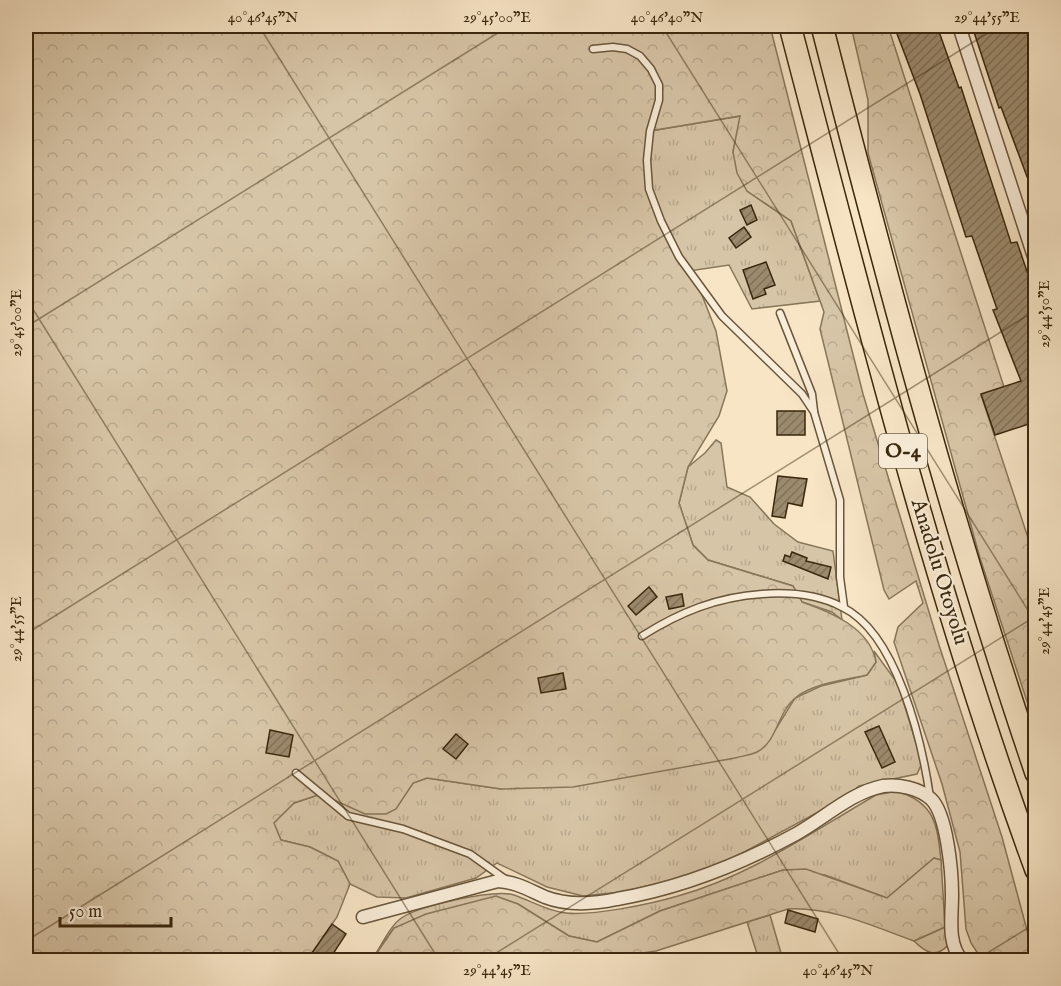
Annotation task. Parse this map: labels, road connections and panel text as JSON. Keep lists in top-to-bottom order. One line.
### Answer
{"streets":{"highway":["O-4","Anadolu Otoyolu"]},"scale_bar":"50 m","coordinates":["40°46'45\"N","29°45'00\"E","40°46'40\"N","29°44'55\"E","29°44'50\"E","29°44'45\"E"]}
